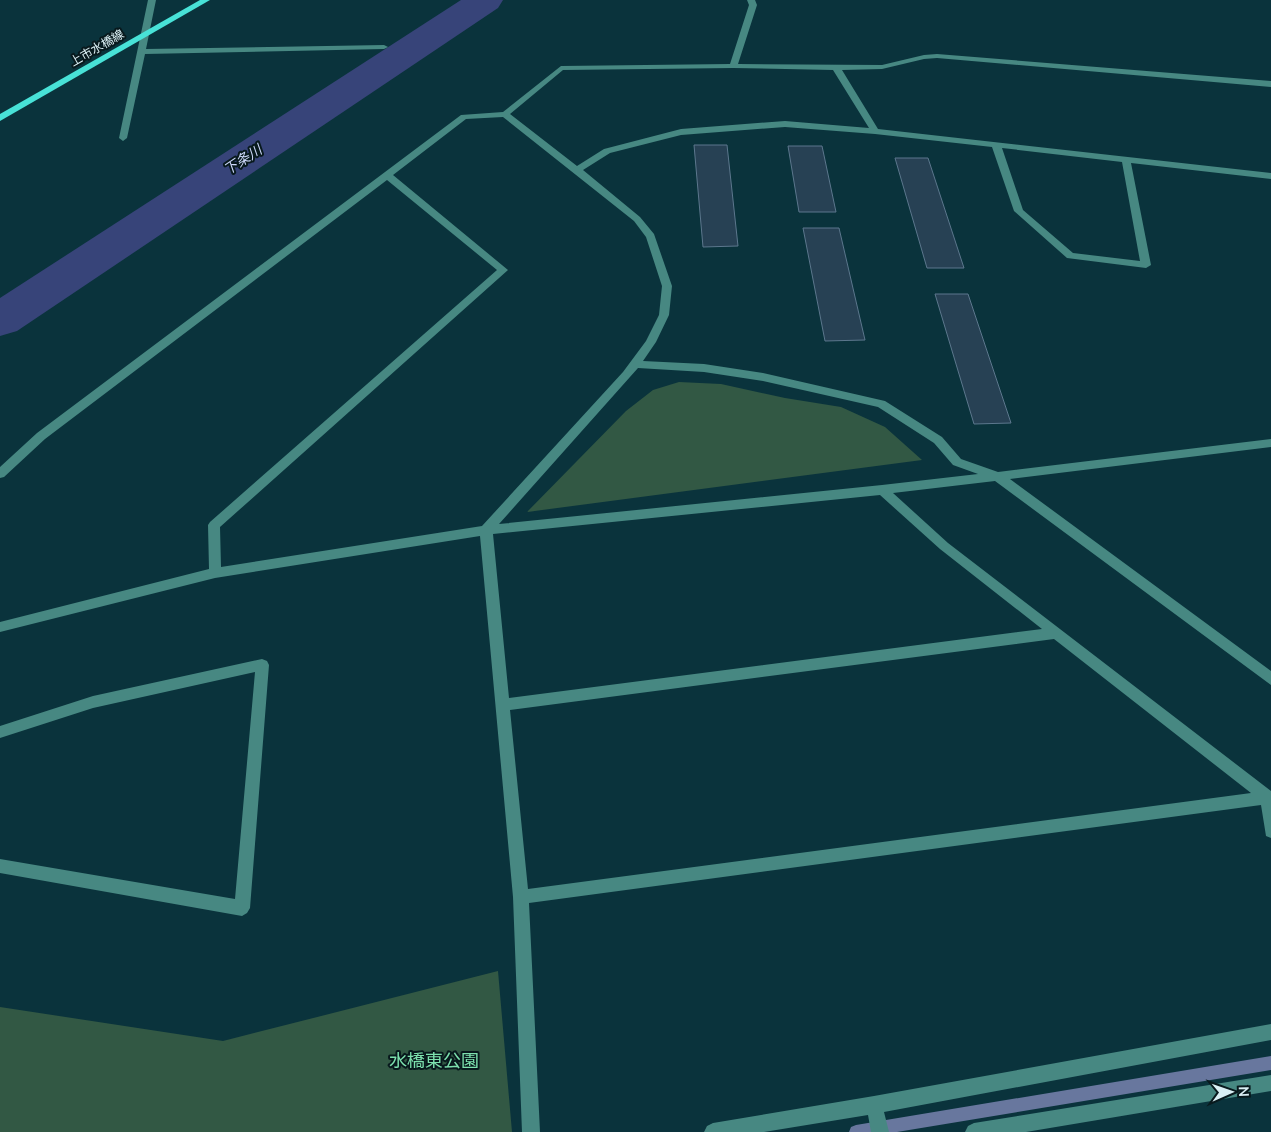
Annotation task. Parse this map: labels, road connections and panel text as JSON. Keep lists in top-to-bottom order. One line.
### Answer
{"streets":{"main road":["上市水橋線"]},"water":["下条川"],"parks":["水橋東公園"],"north":"right"}
